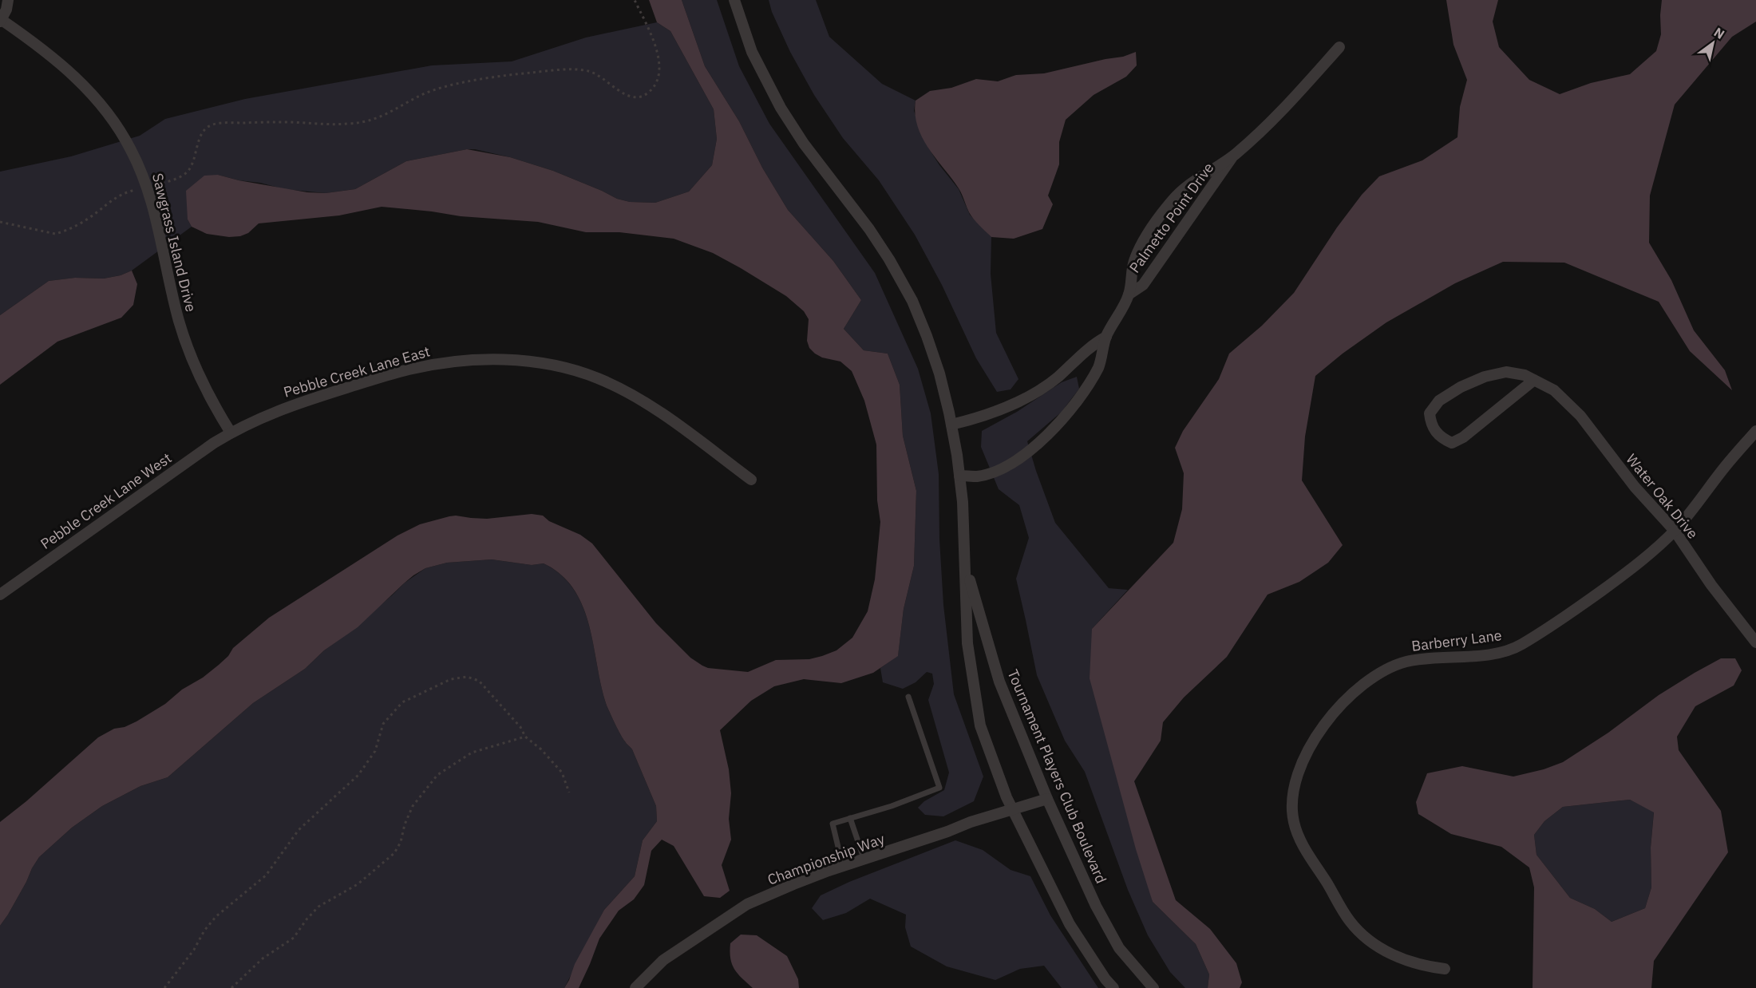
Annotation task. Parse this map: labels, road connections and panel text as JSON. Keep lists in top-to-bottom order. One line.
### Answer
{"streets":{"street":["Palmetto Point Drive","Sawgrass Island Drive","Pebble Creek Lane East","Water Oak Drive","Pebble Creek Lane West","Barberry Lane","Tournament Players Club Boulevard","Championship Way"]},"crossings":[["Palmetto Point Drive","Tournament Players Club Boulevard"],["Sawgrass Island Drive","Pebble Creek Lane East"],["Sawgrass Island Drive","Pebble Creek Lane West"],["Pebble Creek Lane East","Pebble Creek Lane West"],["Water Oak Drive","Barberry Lane"],["Tournament Players Club Boulevard","Championship Way"]],"north":"top right"}
